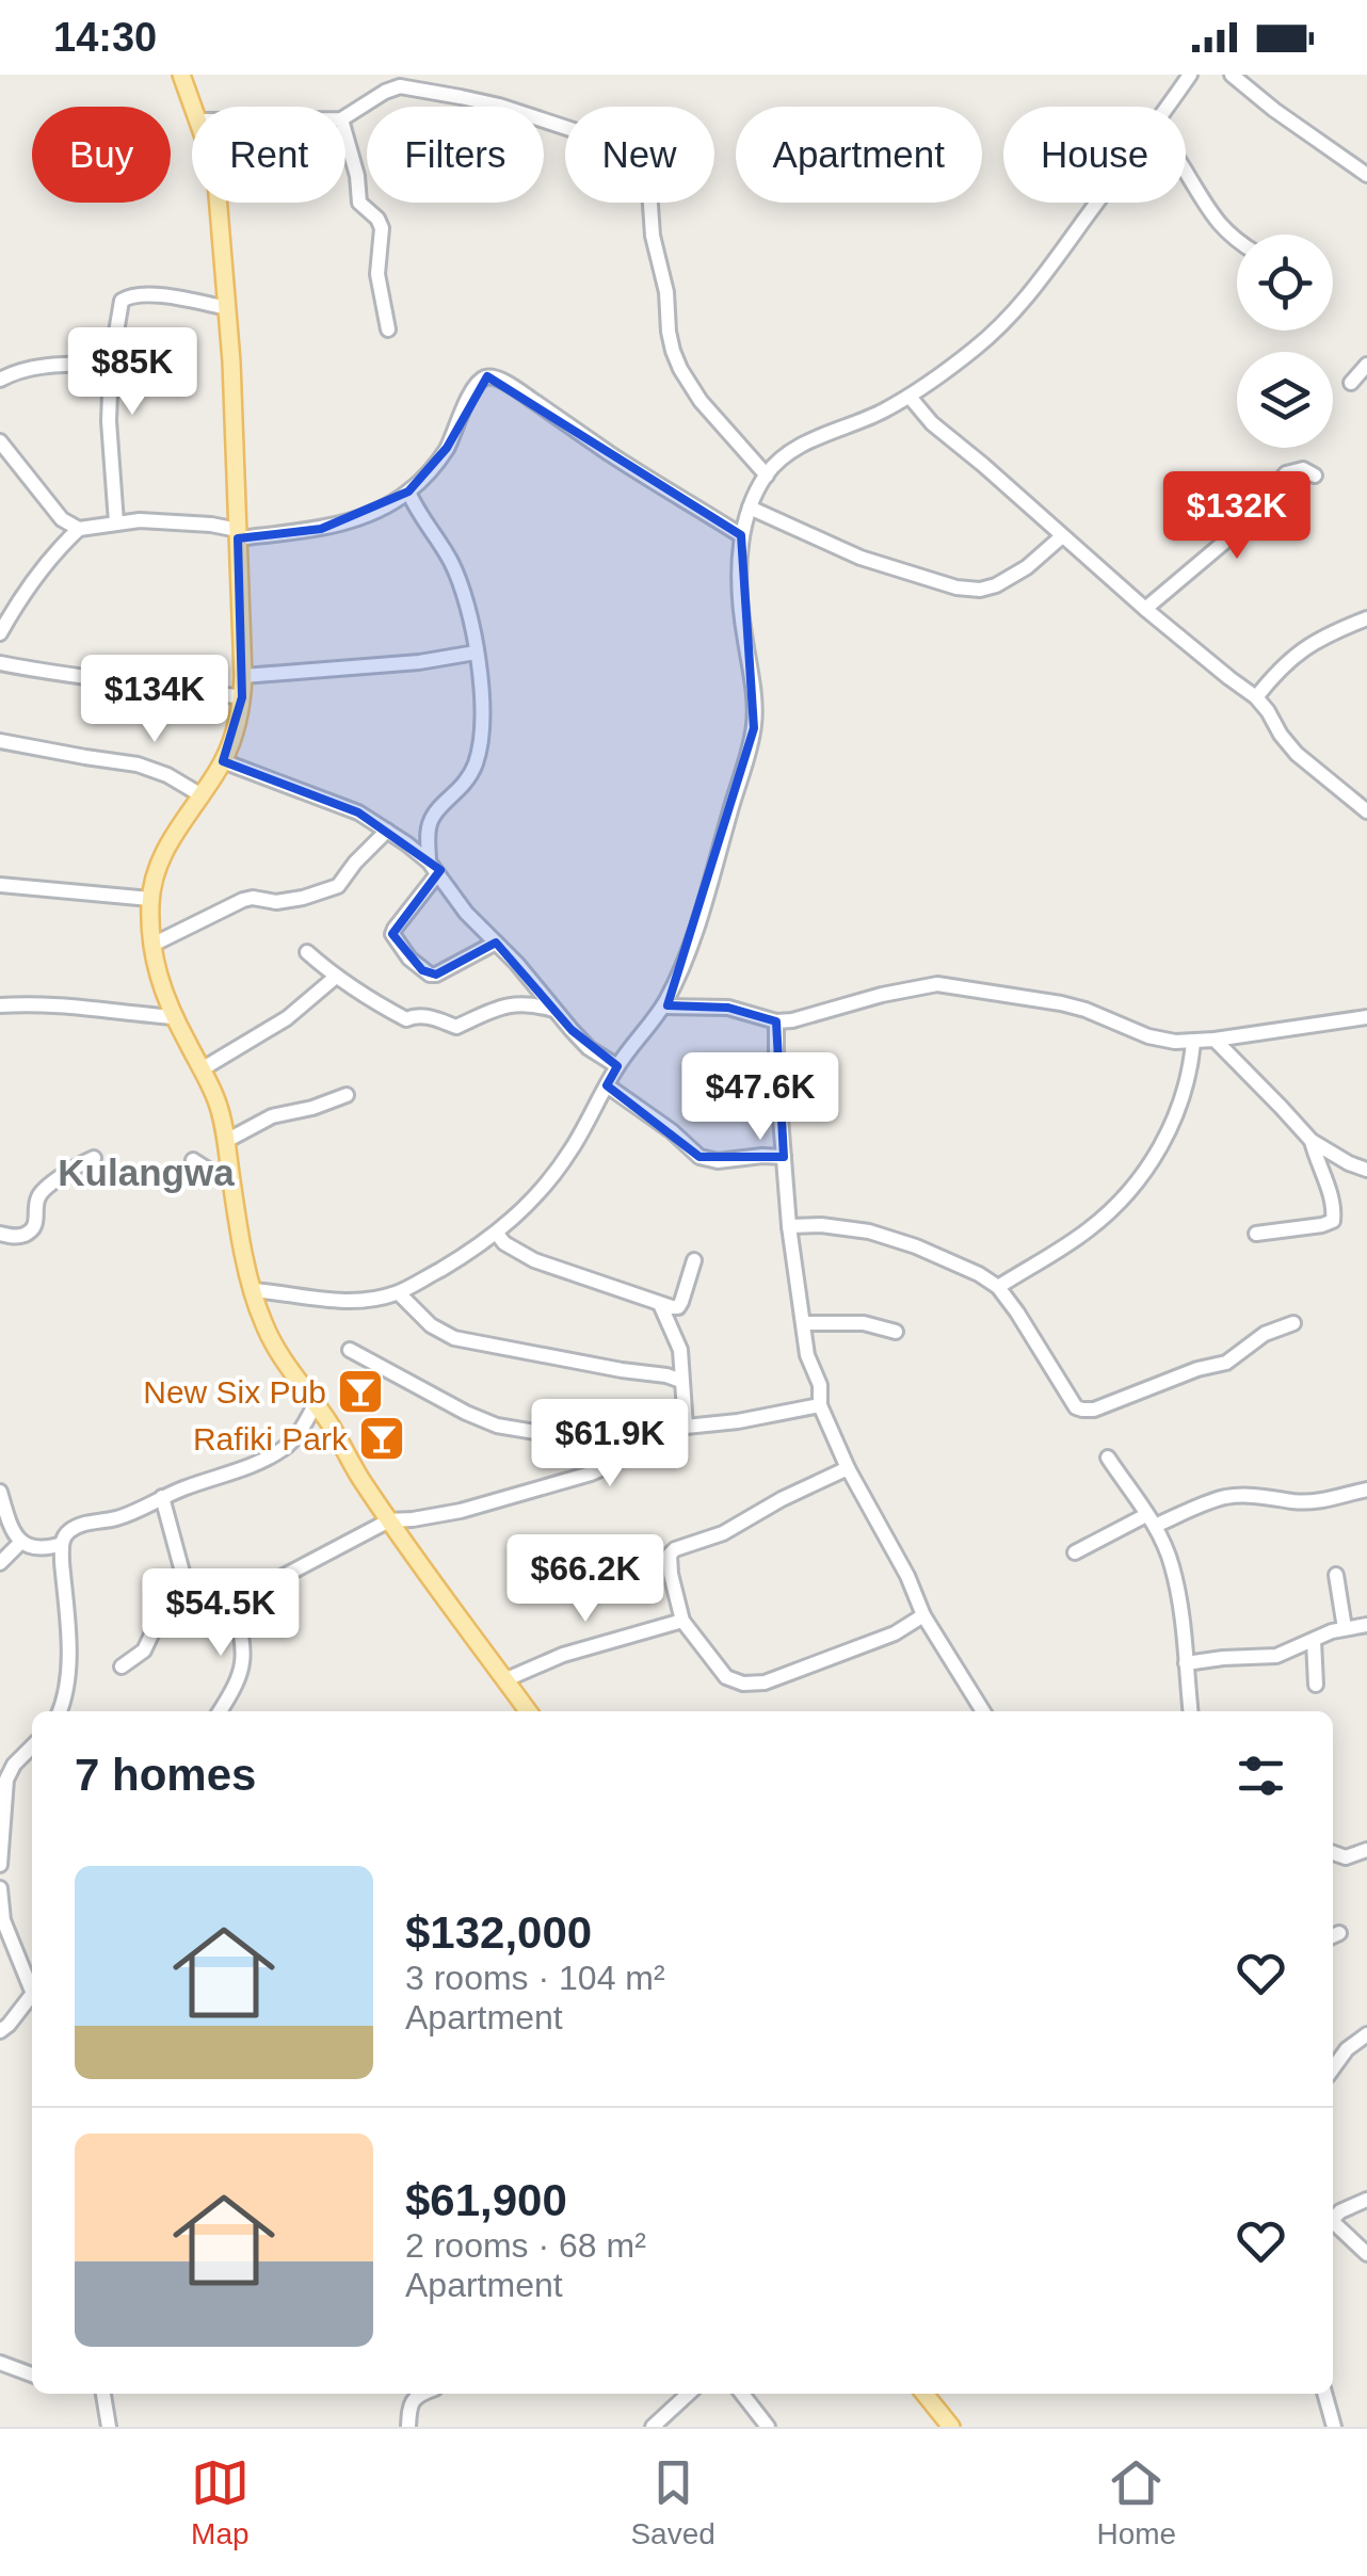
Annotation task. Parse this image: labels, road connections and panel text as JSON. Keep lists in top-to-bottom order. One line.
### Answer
{"districts":["Kulangwa"],"places":{"bar":["New Six Pub","Rafiki Park"]},"page":{"status":"14:30","chip":["Buy","Rent","Filters","New","Apartment","House"],"price":["$85K","$132K","$134K","$47.6K","$61.9K","$66.2K","$54.5K"],"heading":"7 homes","list":[{"name":"$132,000","note":"3 rooms · 104 m² · Apartment"},{"name":"$61,900","note":"2 rooms · 68 m² · Apartment"}],"tabs":["Map","Saved","Home"]}}
